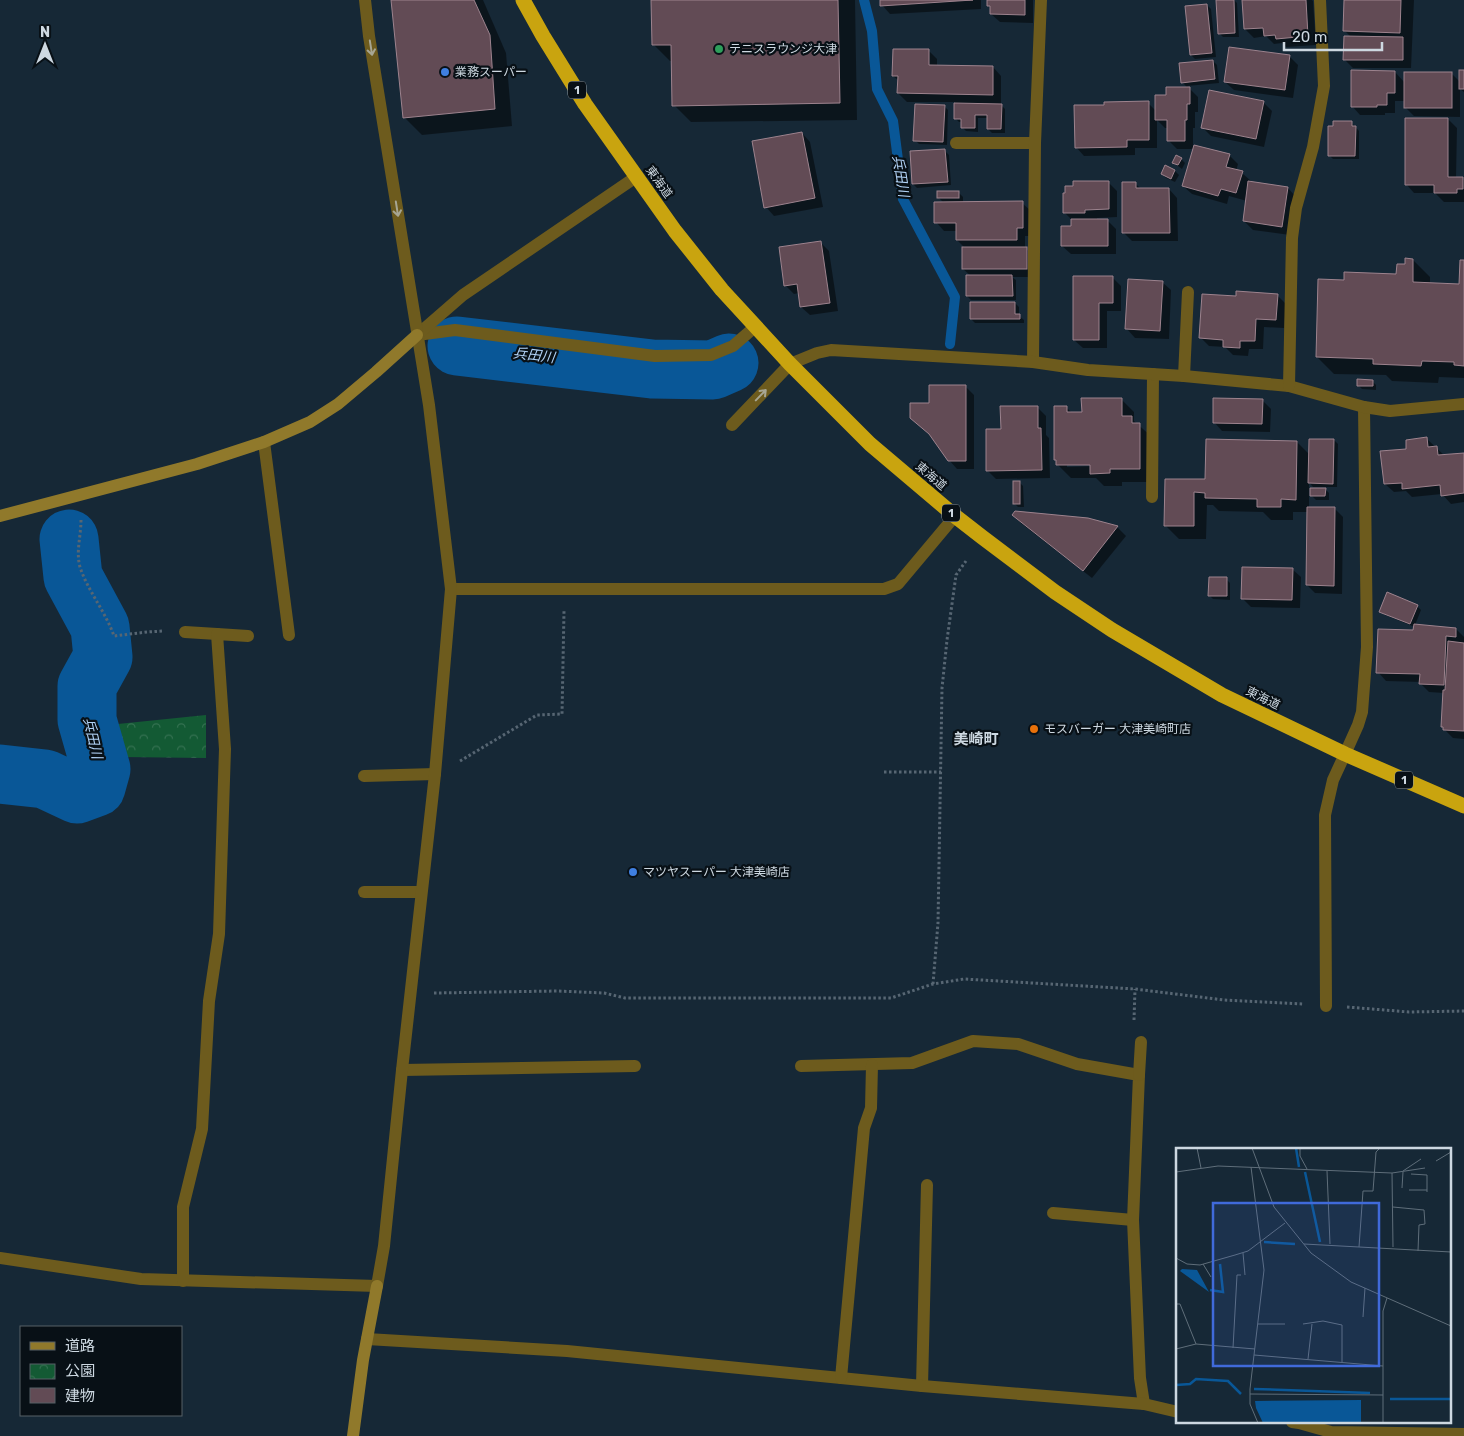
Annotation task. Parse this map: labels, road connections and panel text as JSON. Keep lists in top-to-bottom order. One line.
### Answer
{"streets":{"highway":["1","東海道"]},"districts":["美崎町"],"water":["兵田川"],"places":["テニスラウンジ大津","業務スーパー","モスバーガー 大津美崎町店","マツヤスーパー 大津美崎店"],"legend":["道路","公園","建物"],"scale_bar":"20 m","north":"top"}
